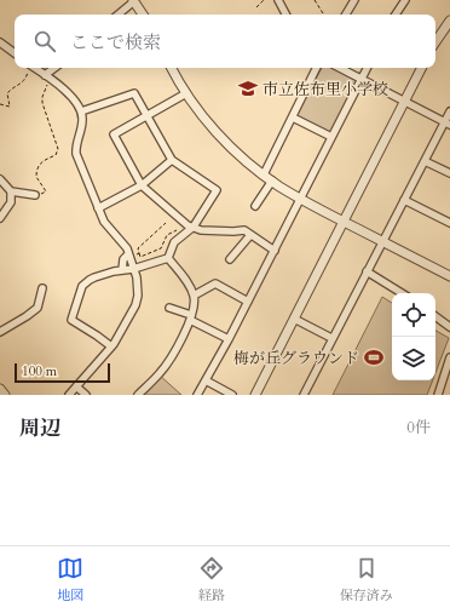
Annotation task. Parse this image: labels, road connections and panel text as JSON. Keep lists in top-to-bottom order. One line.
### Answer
{"places":{"school or university":["市立佐布里小学校"],"sports":["梅が丘グラウンド"]},"scale_bar":"100 m","page":{"search":"ここで検索","scale":"100 m","heading":["周辺","0件"],"nav":["地図","経路","保存済み"]}}
